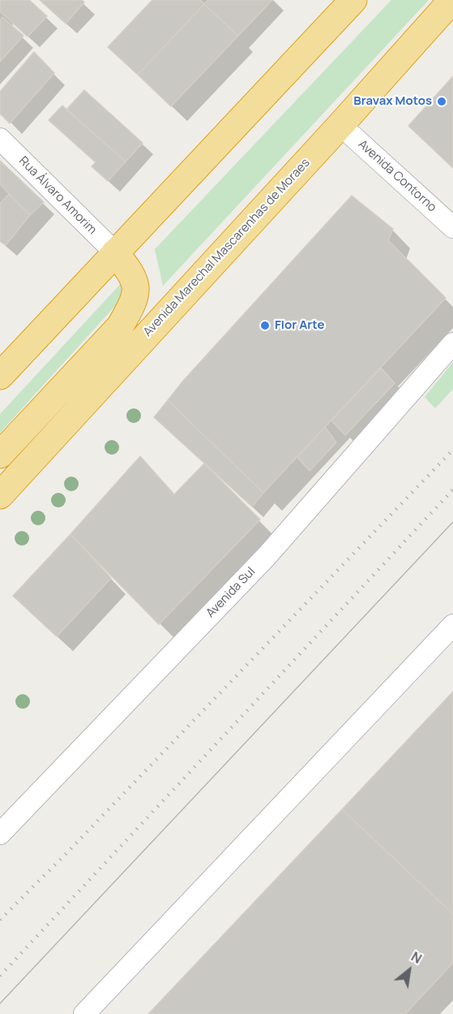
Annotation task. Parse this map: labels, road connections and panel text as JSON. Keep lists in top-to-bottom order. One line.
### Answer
{"streets":{"highway":["Avenida Marechal Mascarenhas de Moraes"],"street":["Avenida Contorno","Rua Álvaro Amorim","Avenida Sul"]},"crossings":[["Avenida Contorno","Avenida Marechal Mascarenhas de Moraes"]],"places":["Bravax Motos","Flor Arte"],"north":"top right"}
